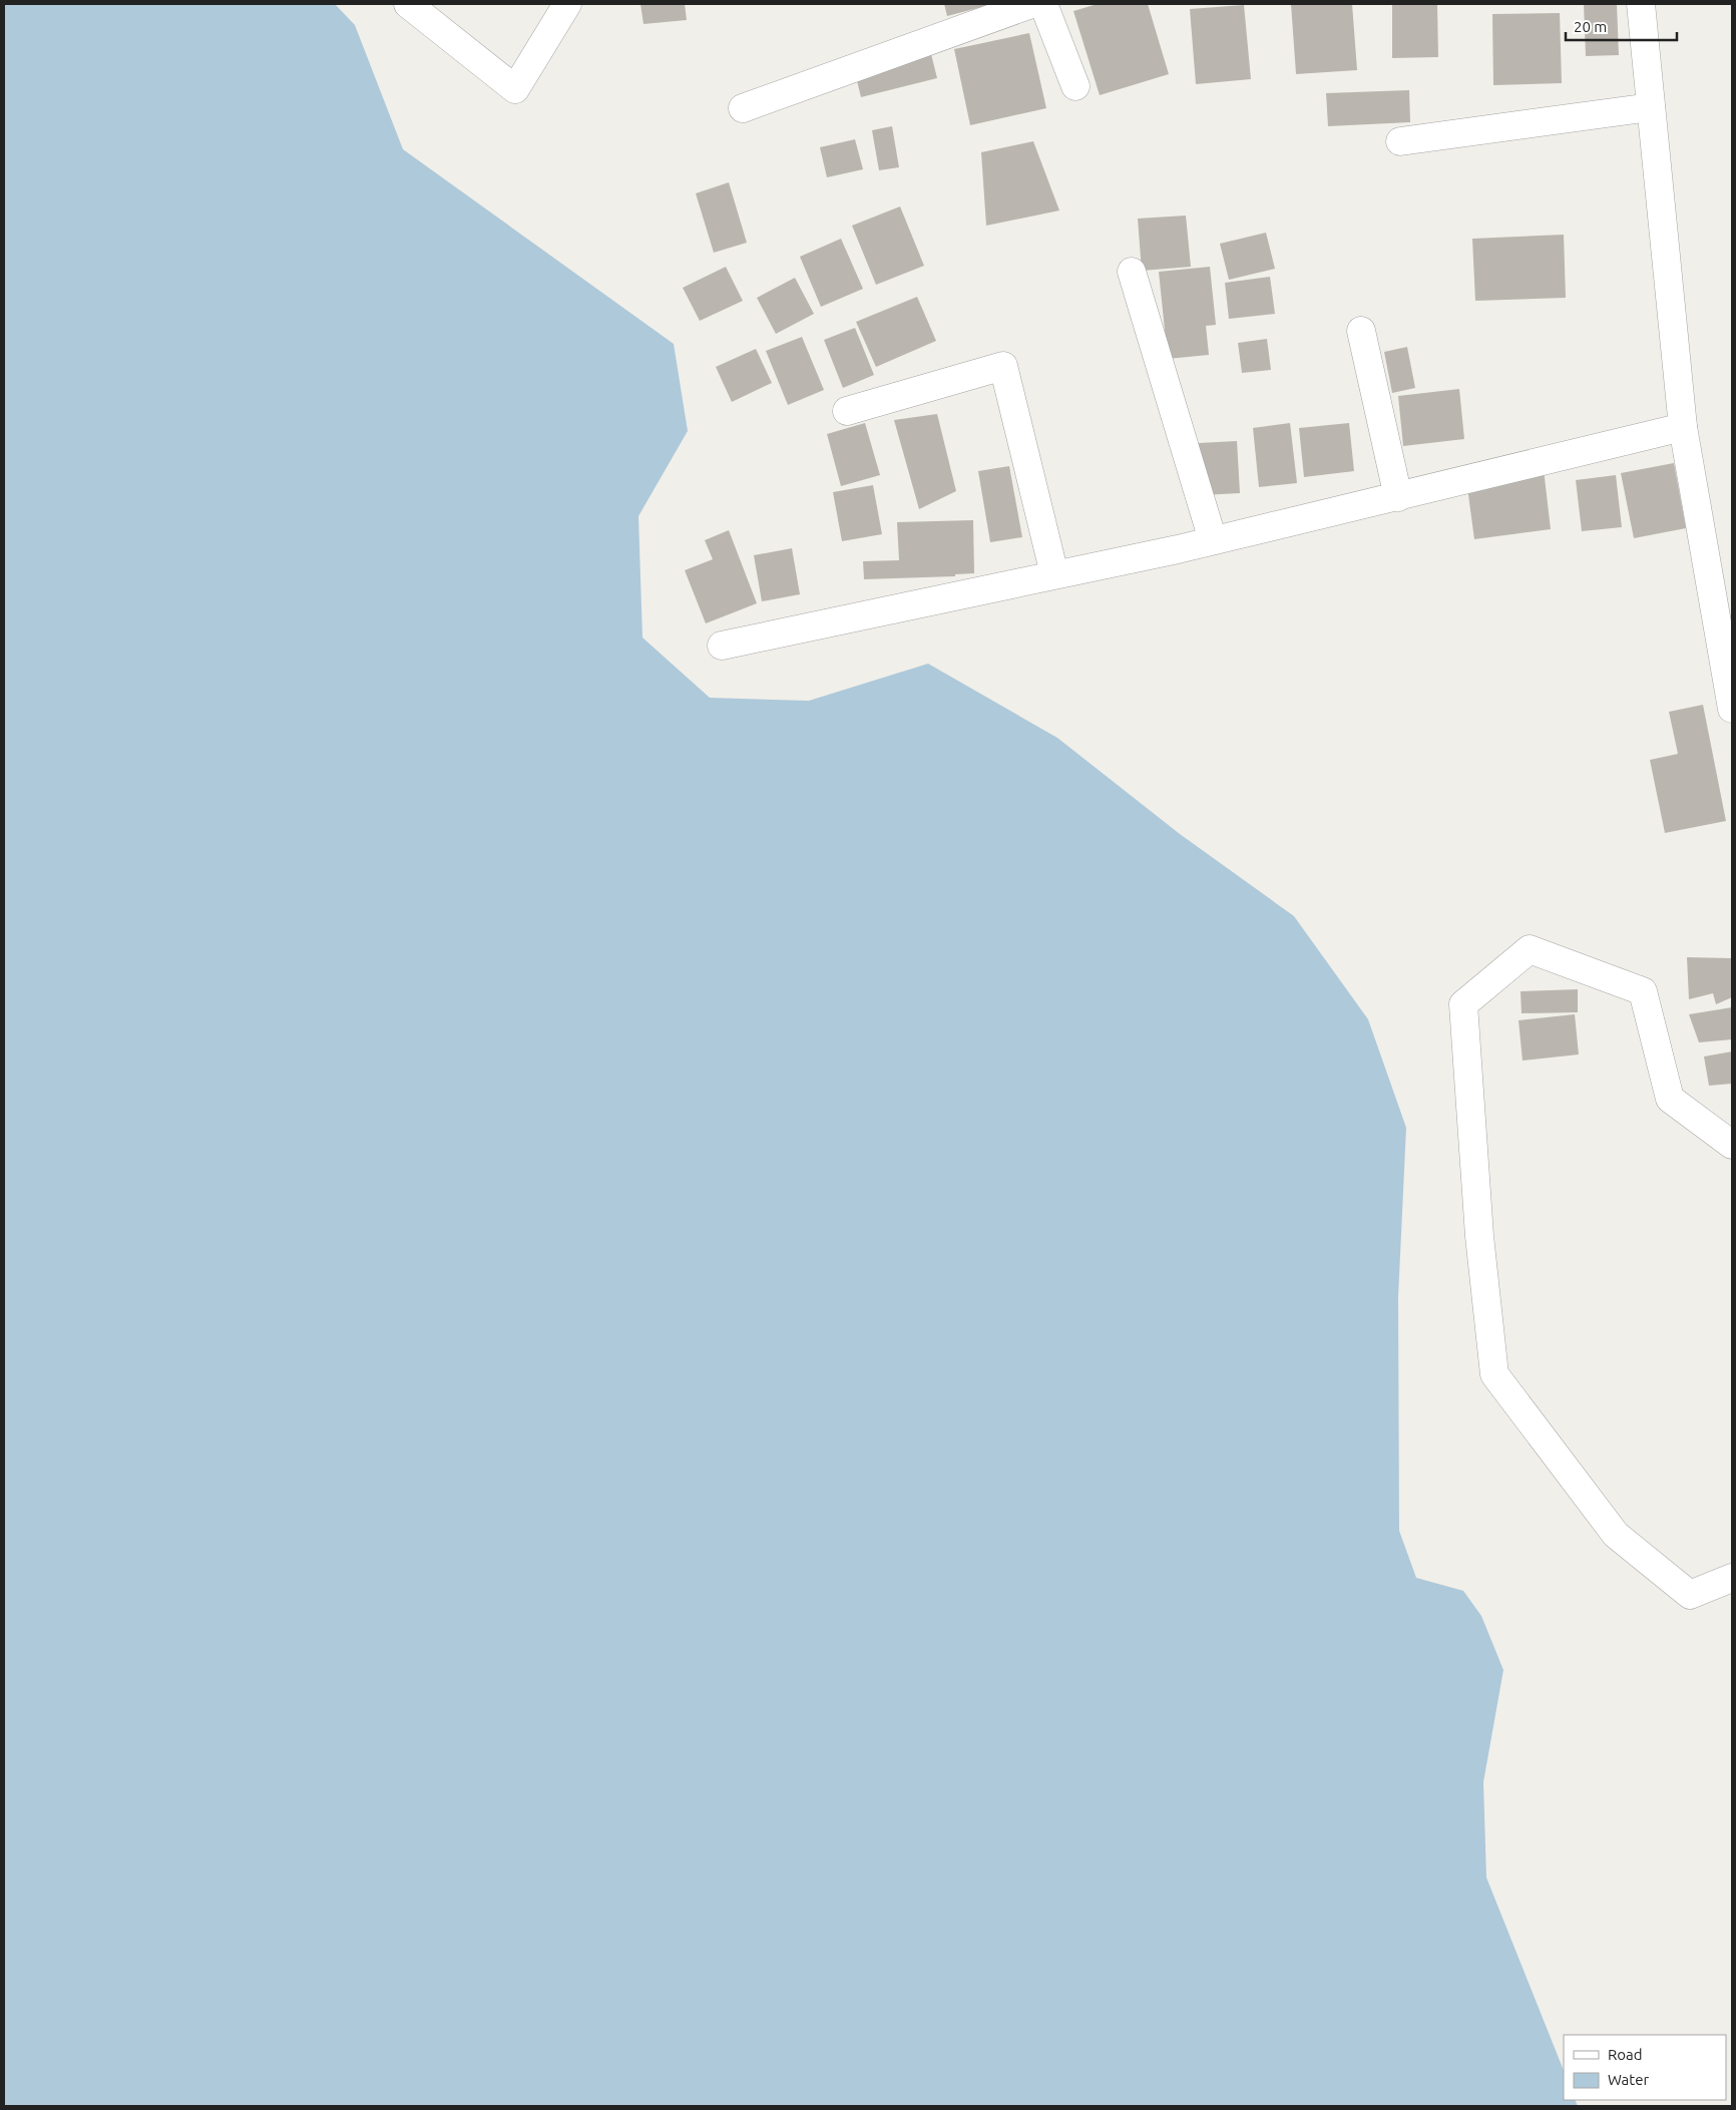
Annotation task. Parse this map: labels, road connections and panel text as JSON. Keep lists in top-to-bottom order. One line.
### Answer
{"legend":["Road","Water"],"scale_bar":"20 m"}
